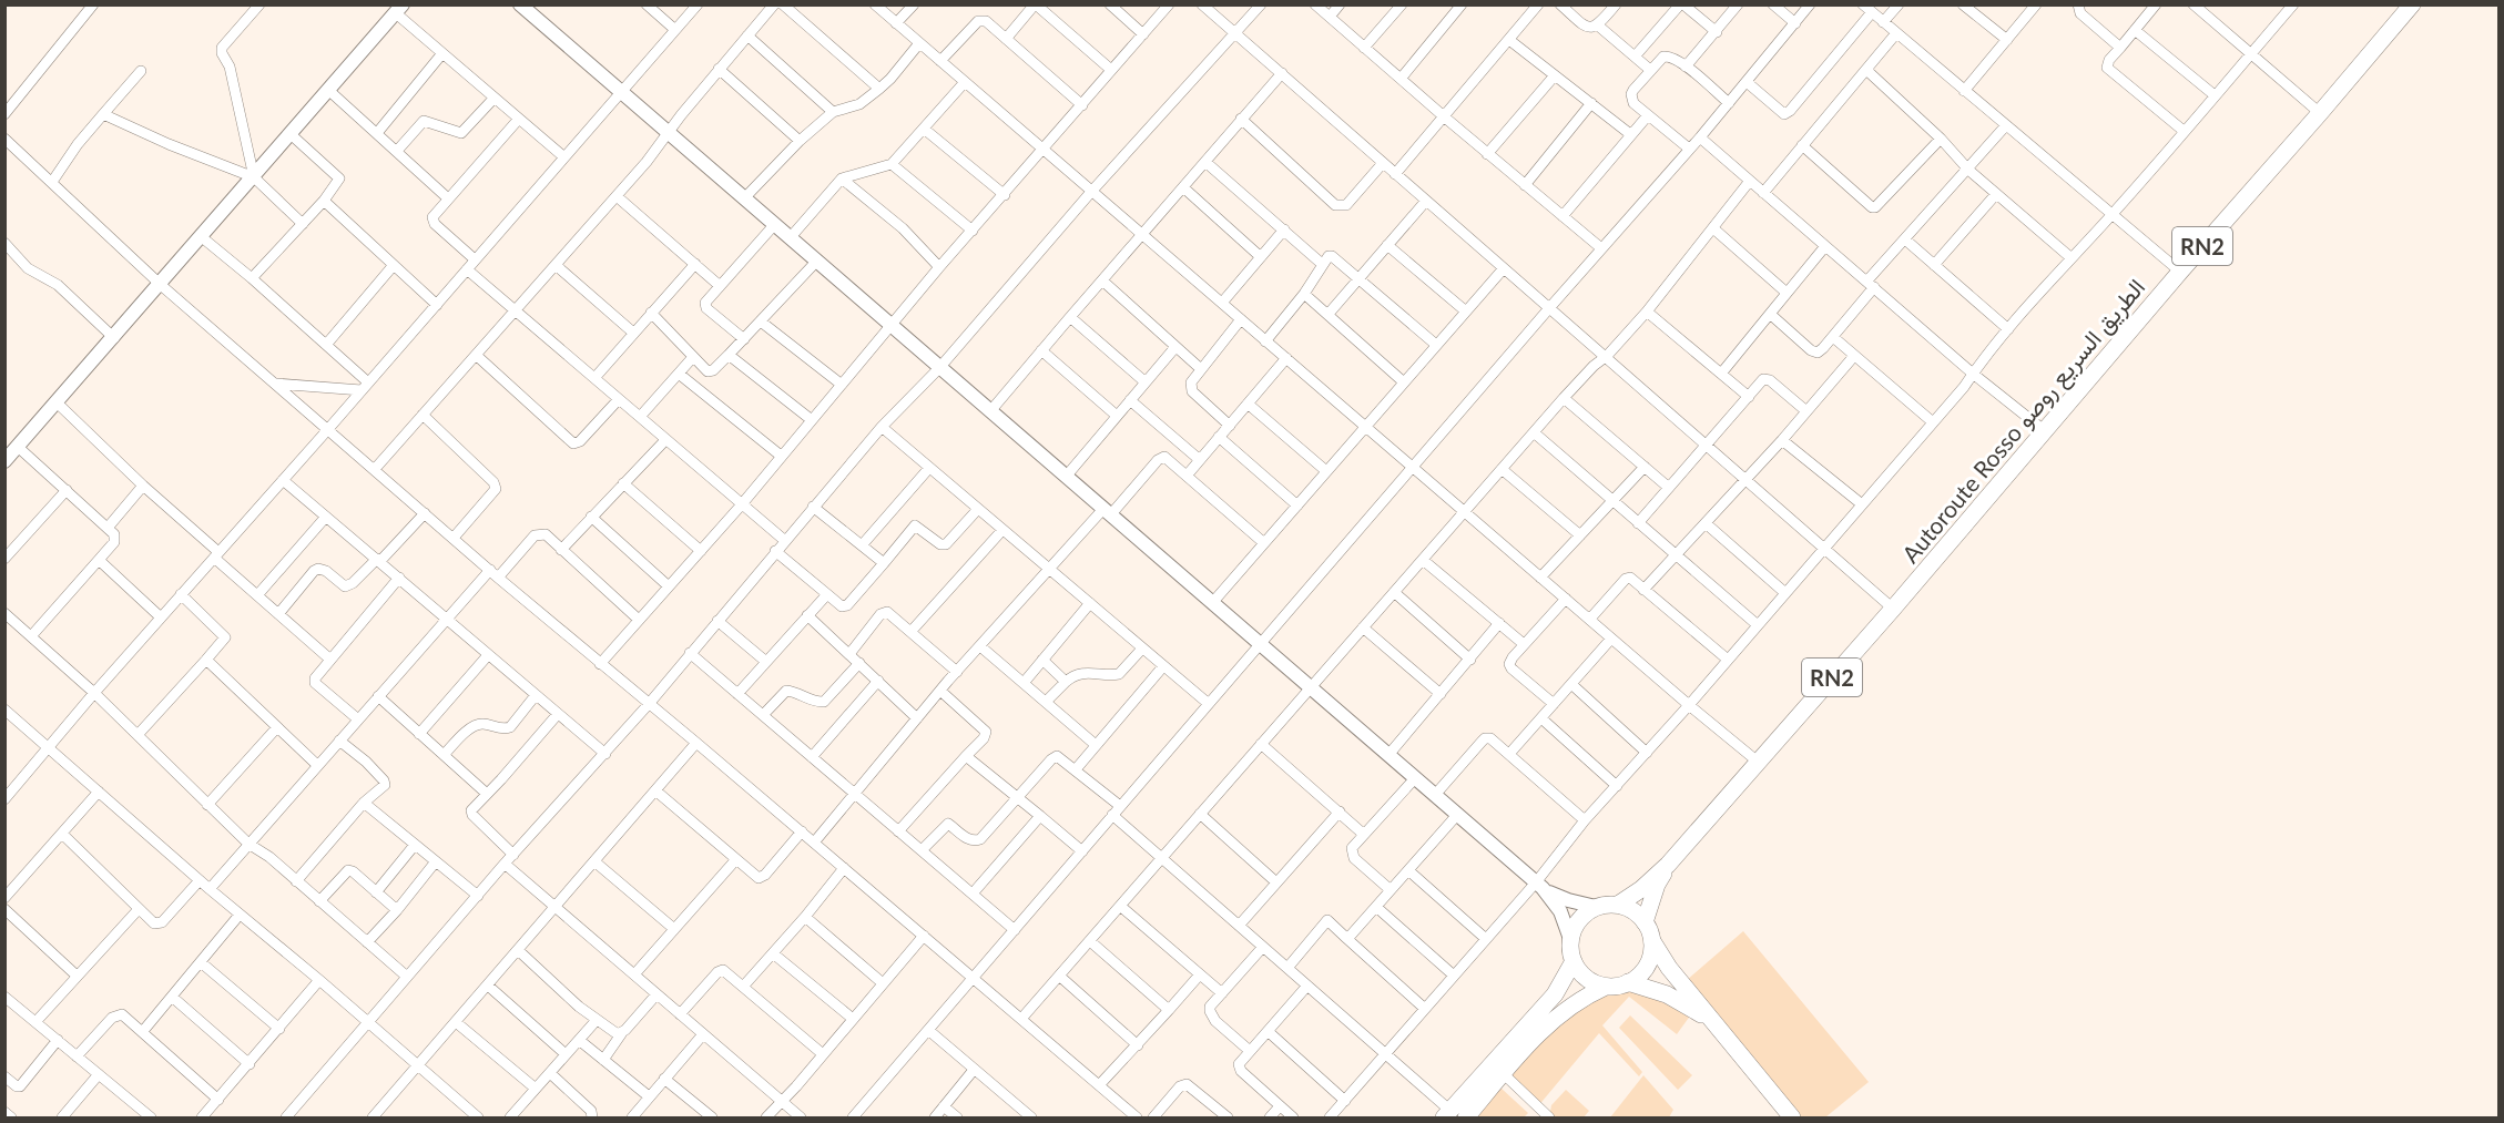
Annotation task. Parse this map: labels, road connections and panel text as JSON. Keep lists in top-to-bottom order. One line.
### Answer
{"streets":{"main road":["RN2","Autoroute Rosso الطريق السريع روصو"]}}
